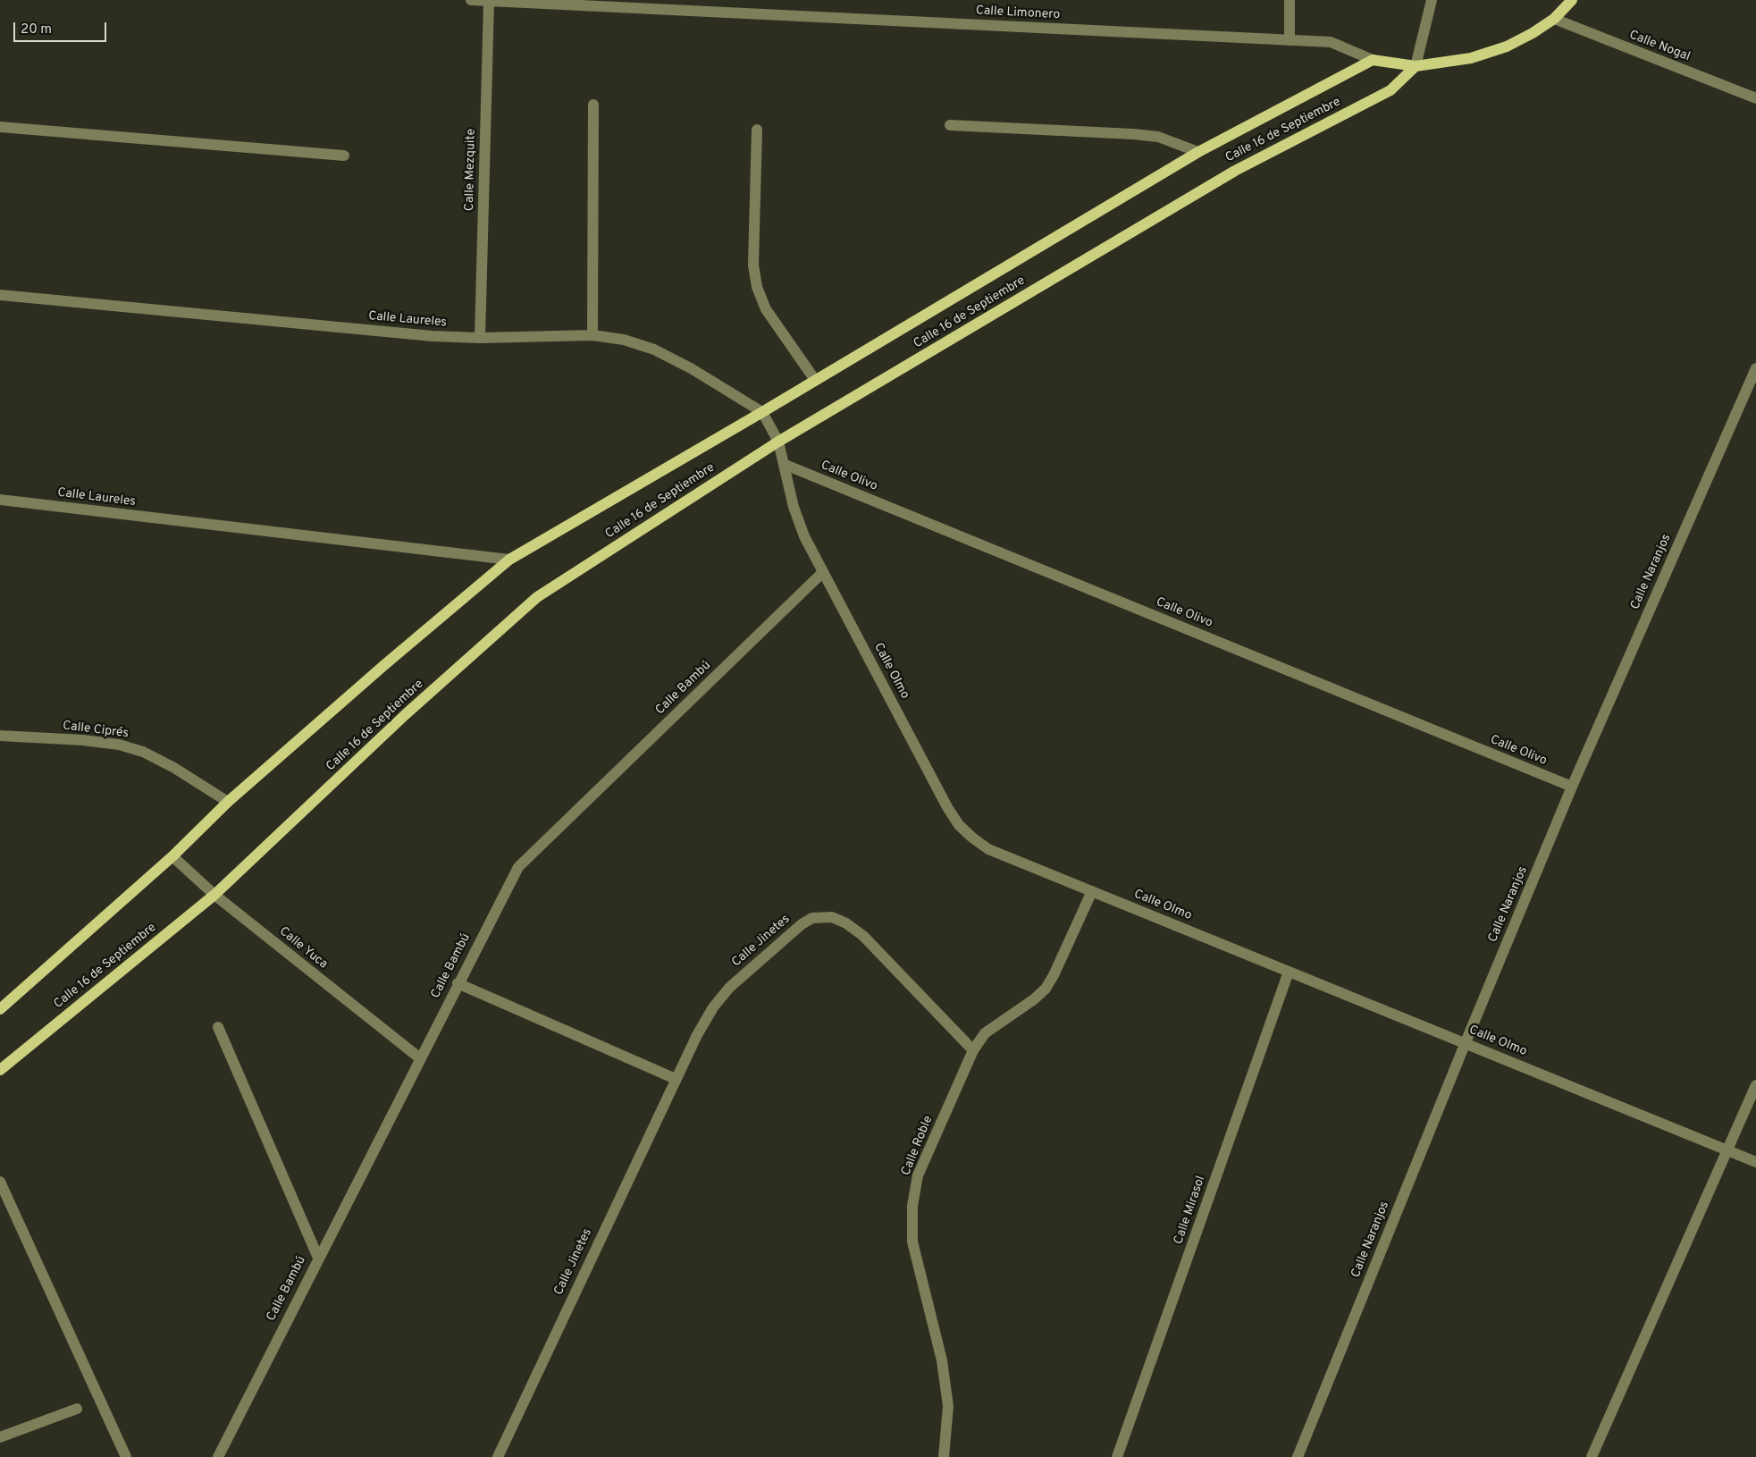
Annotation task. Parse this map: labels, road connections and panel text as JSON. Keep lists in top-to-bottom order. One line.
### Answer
{"streets":{"main road":["Calle 16 de Septiembre"],"street":["Calle Limonero","Calle Nogal","Calle Mezquite","Calle Laureles","Calle Olivo","Calle Naranjos","Calle Olmo","Calle Bambú","Calle Ciprés","Calle Jinetes","Calle Yuca","Calle Roble","Calle Mirasol"]},"crossings":[["Calle Limonero","Calle 16 de Septiembre"],["Calle Limonero","Calle Mezquite"],["Calle 16 de Septiembre","Calle Laureles"],["Calle 16 de Septiembre","Calle Olmo"],["Calle 16 de Septiembre","Calle Ciprés"],["Calle 16 de Septiembre","Calle Yuca"],["Calle Mezquite","Calle Laureles"],["Calle Laureles","Calle Olmo"],["Calle Olivo","Calle Naranjos"],["Calle Olivo","Calle Olmo"],["Calle Naranjos","Calle Olmo"],["Calle Olmo","Calle Bambú"],["Calle Olmo","Calle Roble"],["Calle Olmo","Calle Mirasol"],["Calle Bambú","Calle Yuca"],["Calle Jinetes","Calle Roble"]],"scale_bar":"20 m"}
